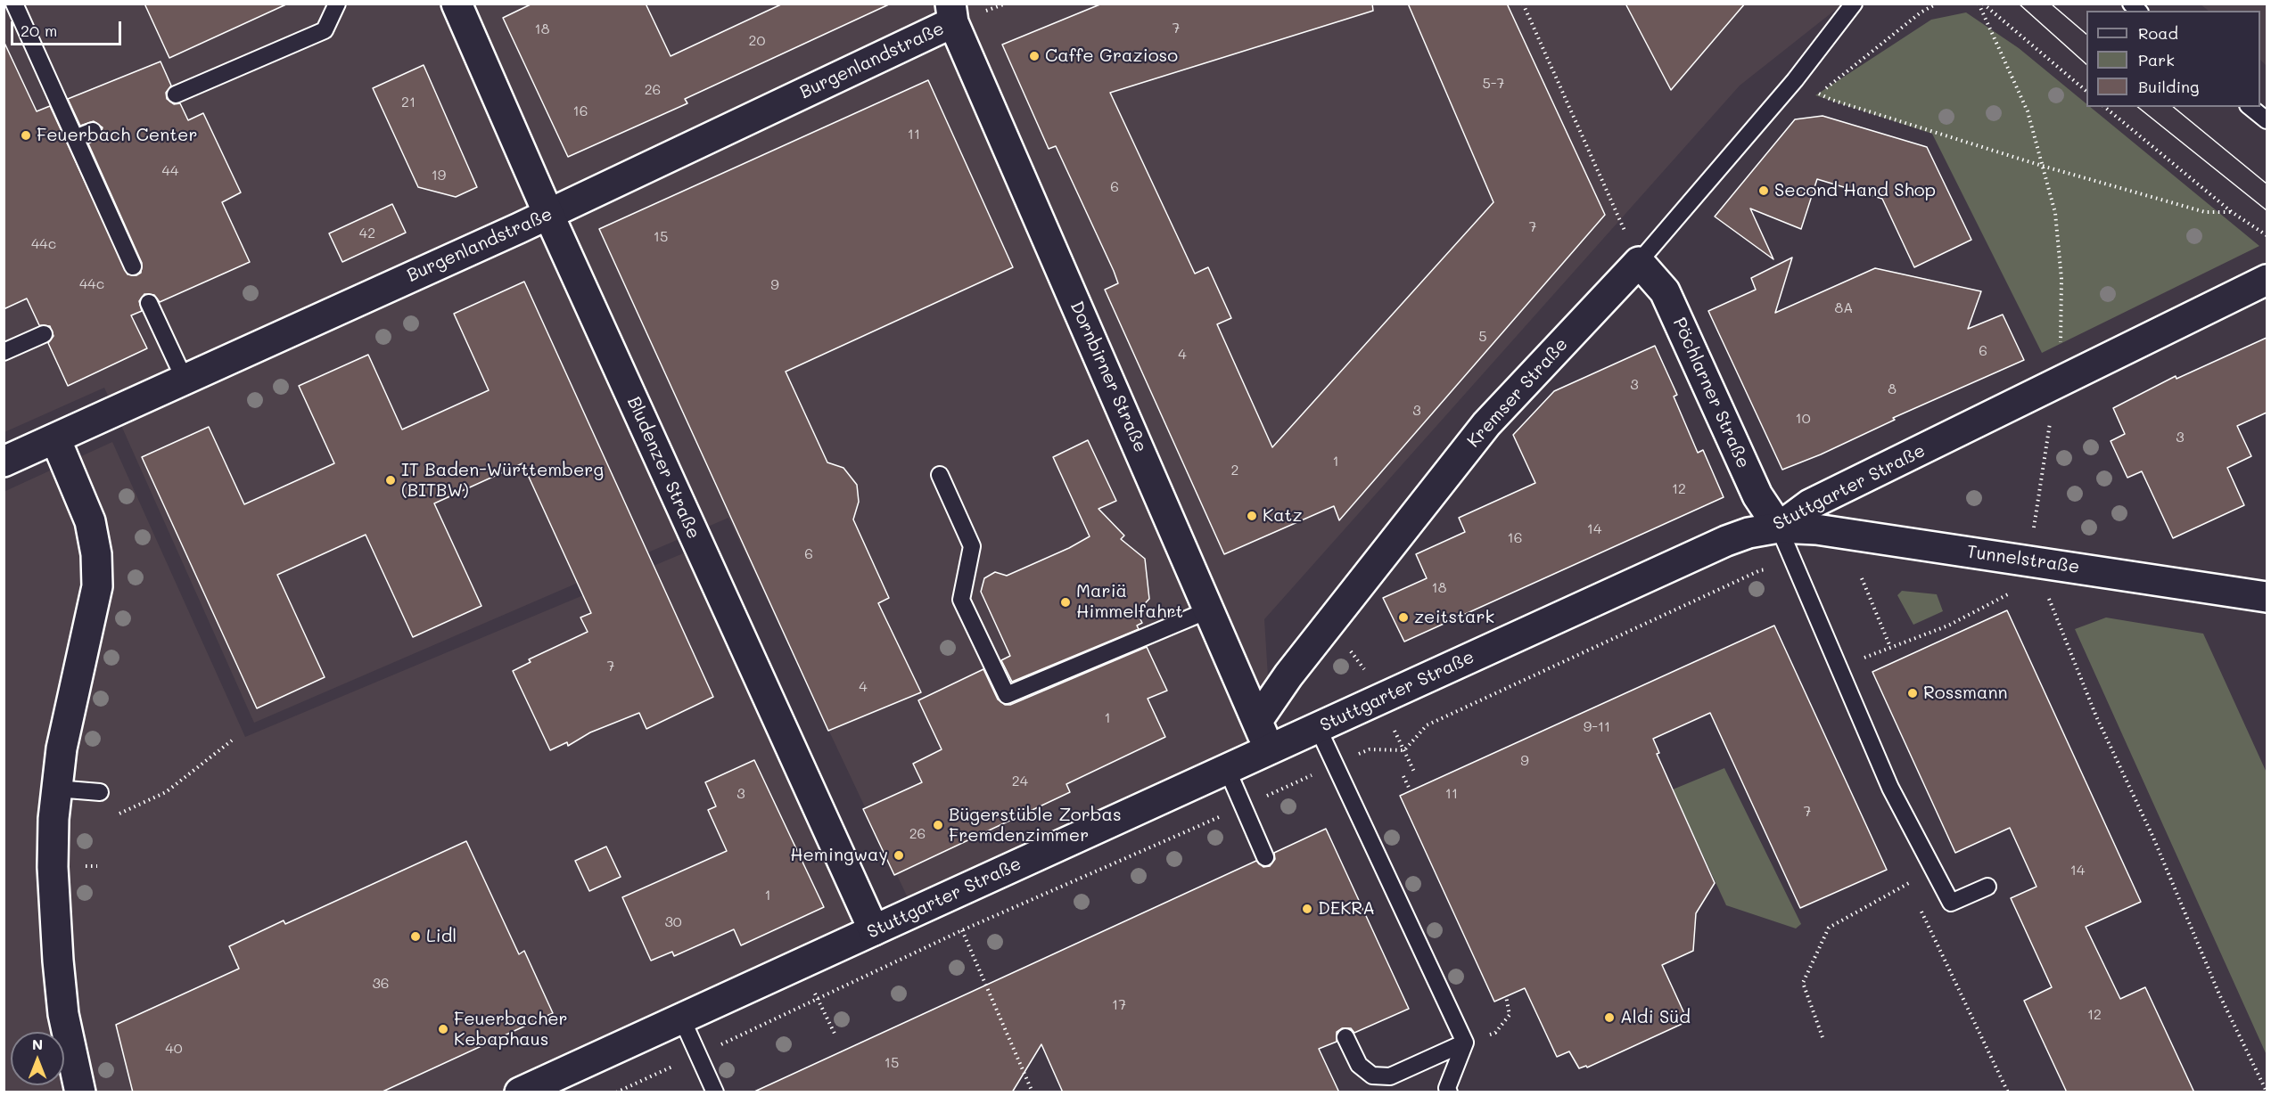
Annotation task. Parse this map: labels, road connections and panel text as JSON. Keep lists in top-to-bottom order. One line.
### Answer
{"streets":{"street":["Burgenlandstraße","Dornbirner Straße","Kremser Straße","Pöchlarner Straße","Bludenzer Straße","Stuttgarter Straße","Tunnelstraße"]},"crossings":[["Burgenlandstraße","Dornbirner Straße"],["Burgenlandstraße","Bludenzer Straße"],["Dornbirner Straße","Kremser Straße"],["Dornbirner Straße","Stuttgarter Straße"],["Kremser Straße","Pöchlarner Straße"],["Pöchlarner Straße","Stuttgarter Straße"],["Pöchlarner Straße","Tunnelstraße"],["Bludenzer Straße","Stuttgarter Straße"],["Stuttgarter Straße","Tunnelstraße"]],"places":["Caffe Grazioso","Feuerbach Center","Second Hand Shop","IT Baden-Württemberg (BITBW)","Katz","Mariä Himmelfahrt","zeitstark","Rossmann","Bügerstüble Zorbas Fremdenzimmer","Hemingway","DEKRA","Lidl","Aldi Süd","Feuerbacher Kebaphaus"],"house_numbers":["7","18","20","5-7","26","21","16","11","44","19","6","7","42","15","44c","44c","9","8A","5","6","4","3","8","3","10","3","1","2","12","14","16","6","18","7","4","1","9-11","9","24","3","11","7","26","14","1","30","36","17","12","40","15"],"legend":["Road","Park","Building"],"scale_bar":"20 m","north":"top"}
